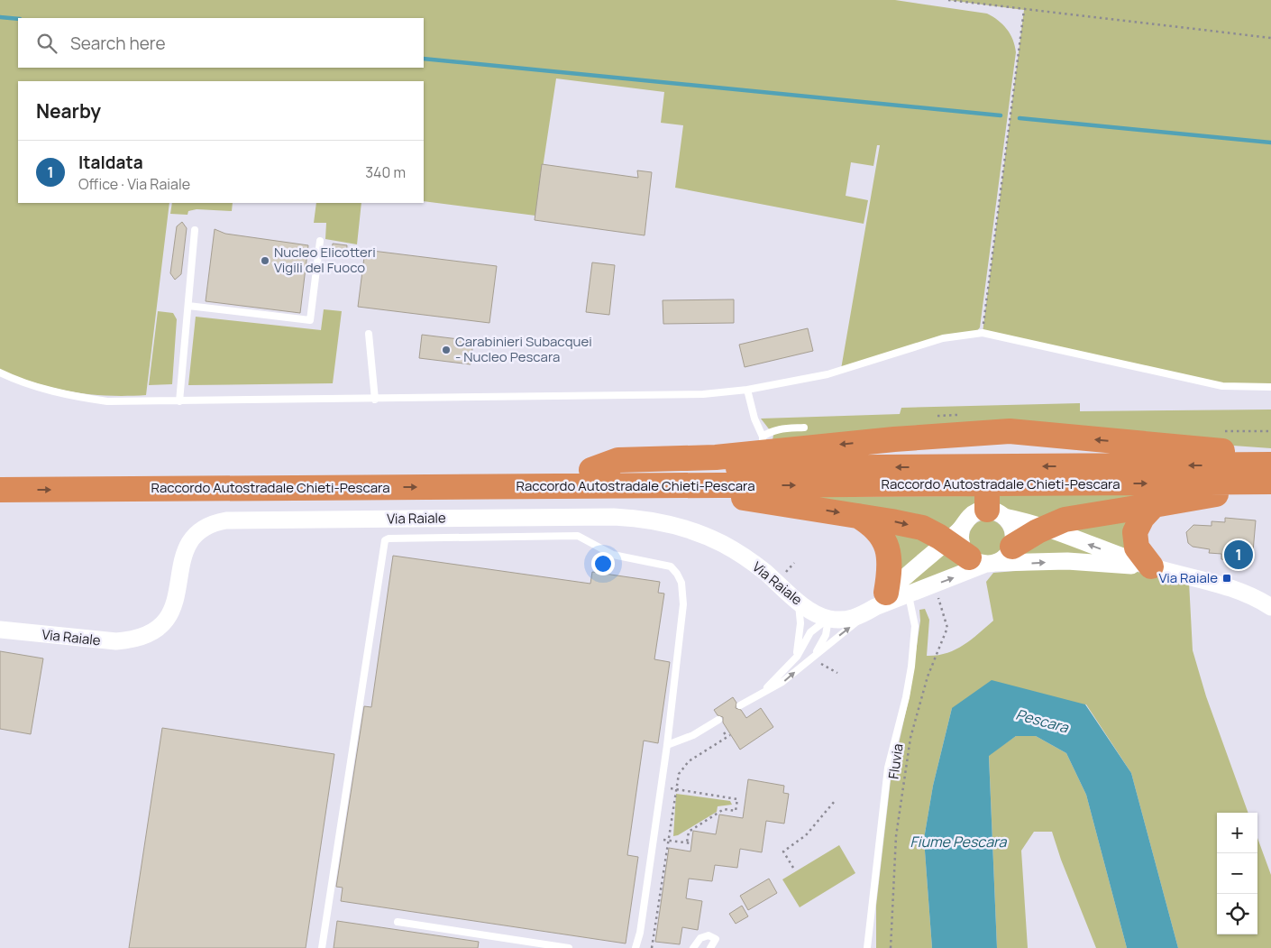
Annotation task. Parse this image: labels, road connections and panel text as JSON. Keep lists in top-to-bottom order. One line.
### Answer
{"streets":{"highway":["Raccordo Autostradale Chieti-Pescara"],"street":["Via Raiale"],"path":["Fluvia"]},"crossings":[["Via Raiale","Fluvia"]],"water":["Pescara","Fiume Pescara"],"places":{"other":["Nucleo Elicotteri Vigili del Fuoco","Carabinieri Subacquei - Nucleo Pescara"],"transit":["Via Raiale"]},"page":{"search":"Search here","heading":"Nearby","list":[{"mark":"1","name":"Italdata","note":"Office · Via Raiale","value":"340 m"}],"pins":"1","map_buttons":["+","−"]}}
